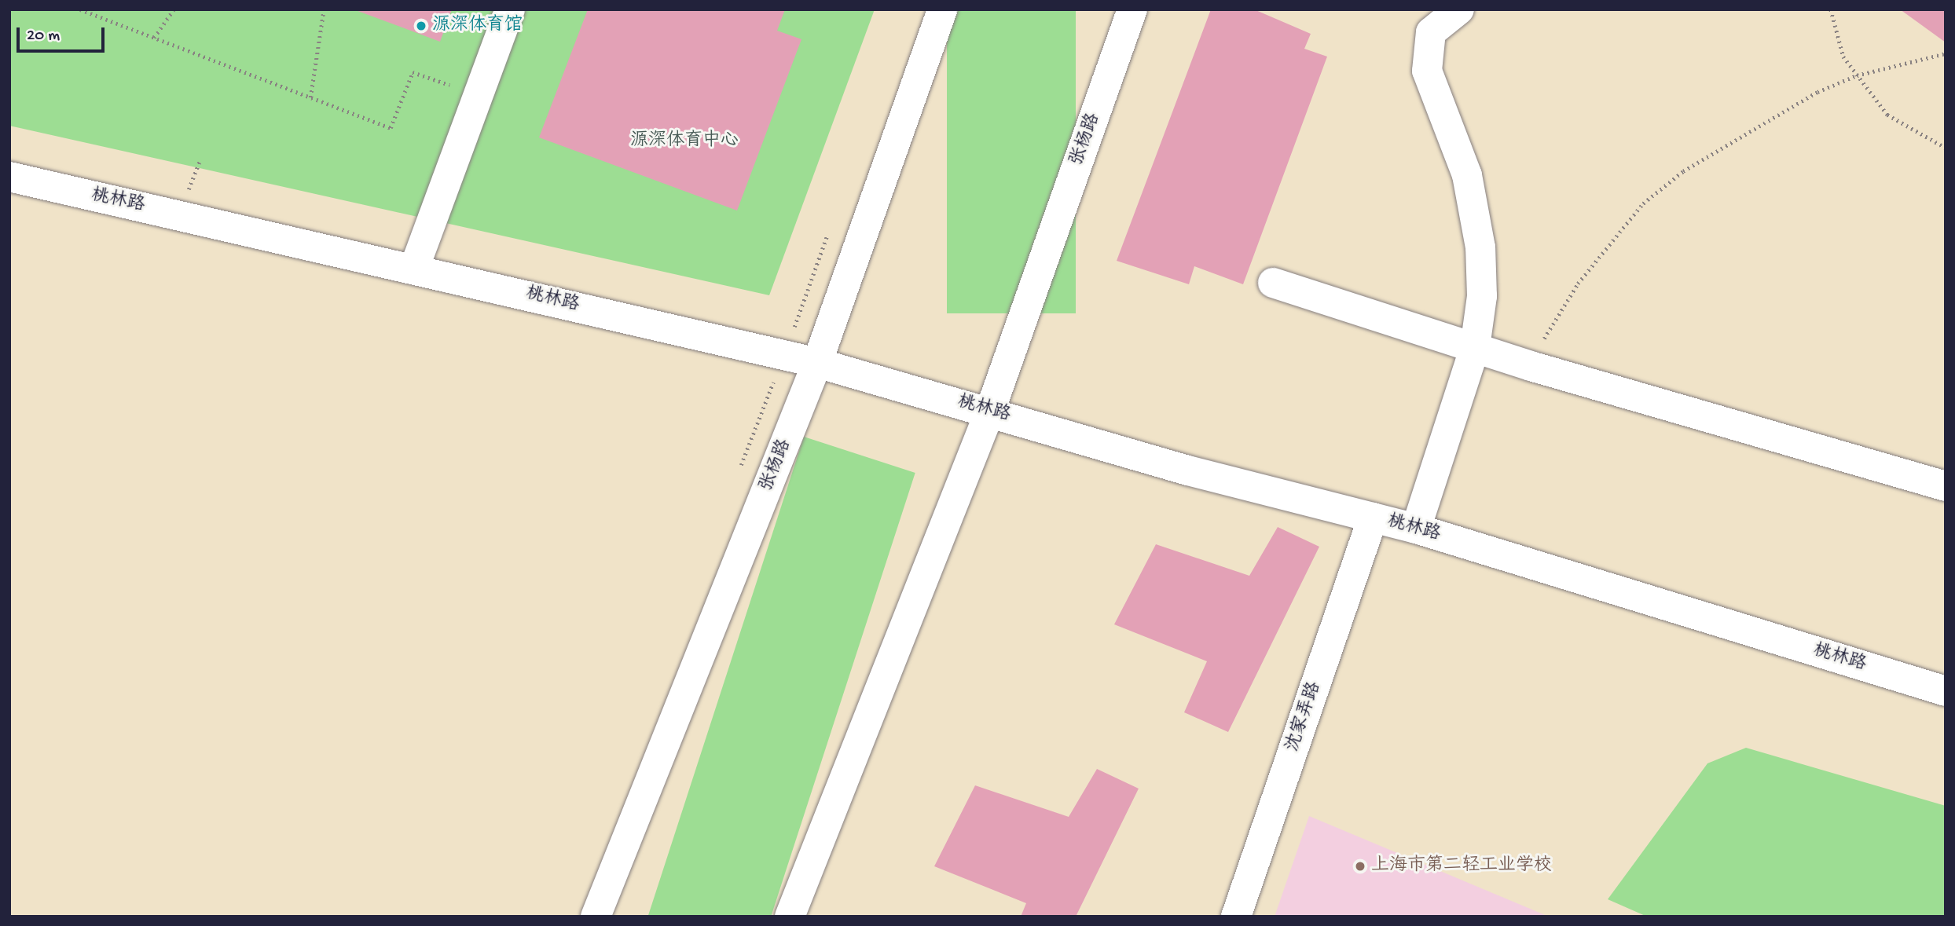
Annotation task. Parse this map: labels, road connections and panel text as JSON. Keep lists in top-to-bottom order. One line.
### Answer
{"streets":{"street":["张杨路","桃林路","沈家弄路"]},"crossings":[["张杨路","桃林路"],["桃林路","沈家弄路"]],"parks":["源深体育中心"],"places":["源深体育馆","上海市第二轻工业学校"],"scale_bar":"20 m"}
